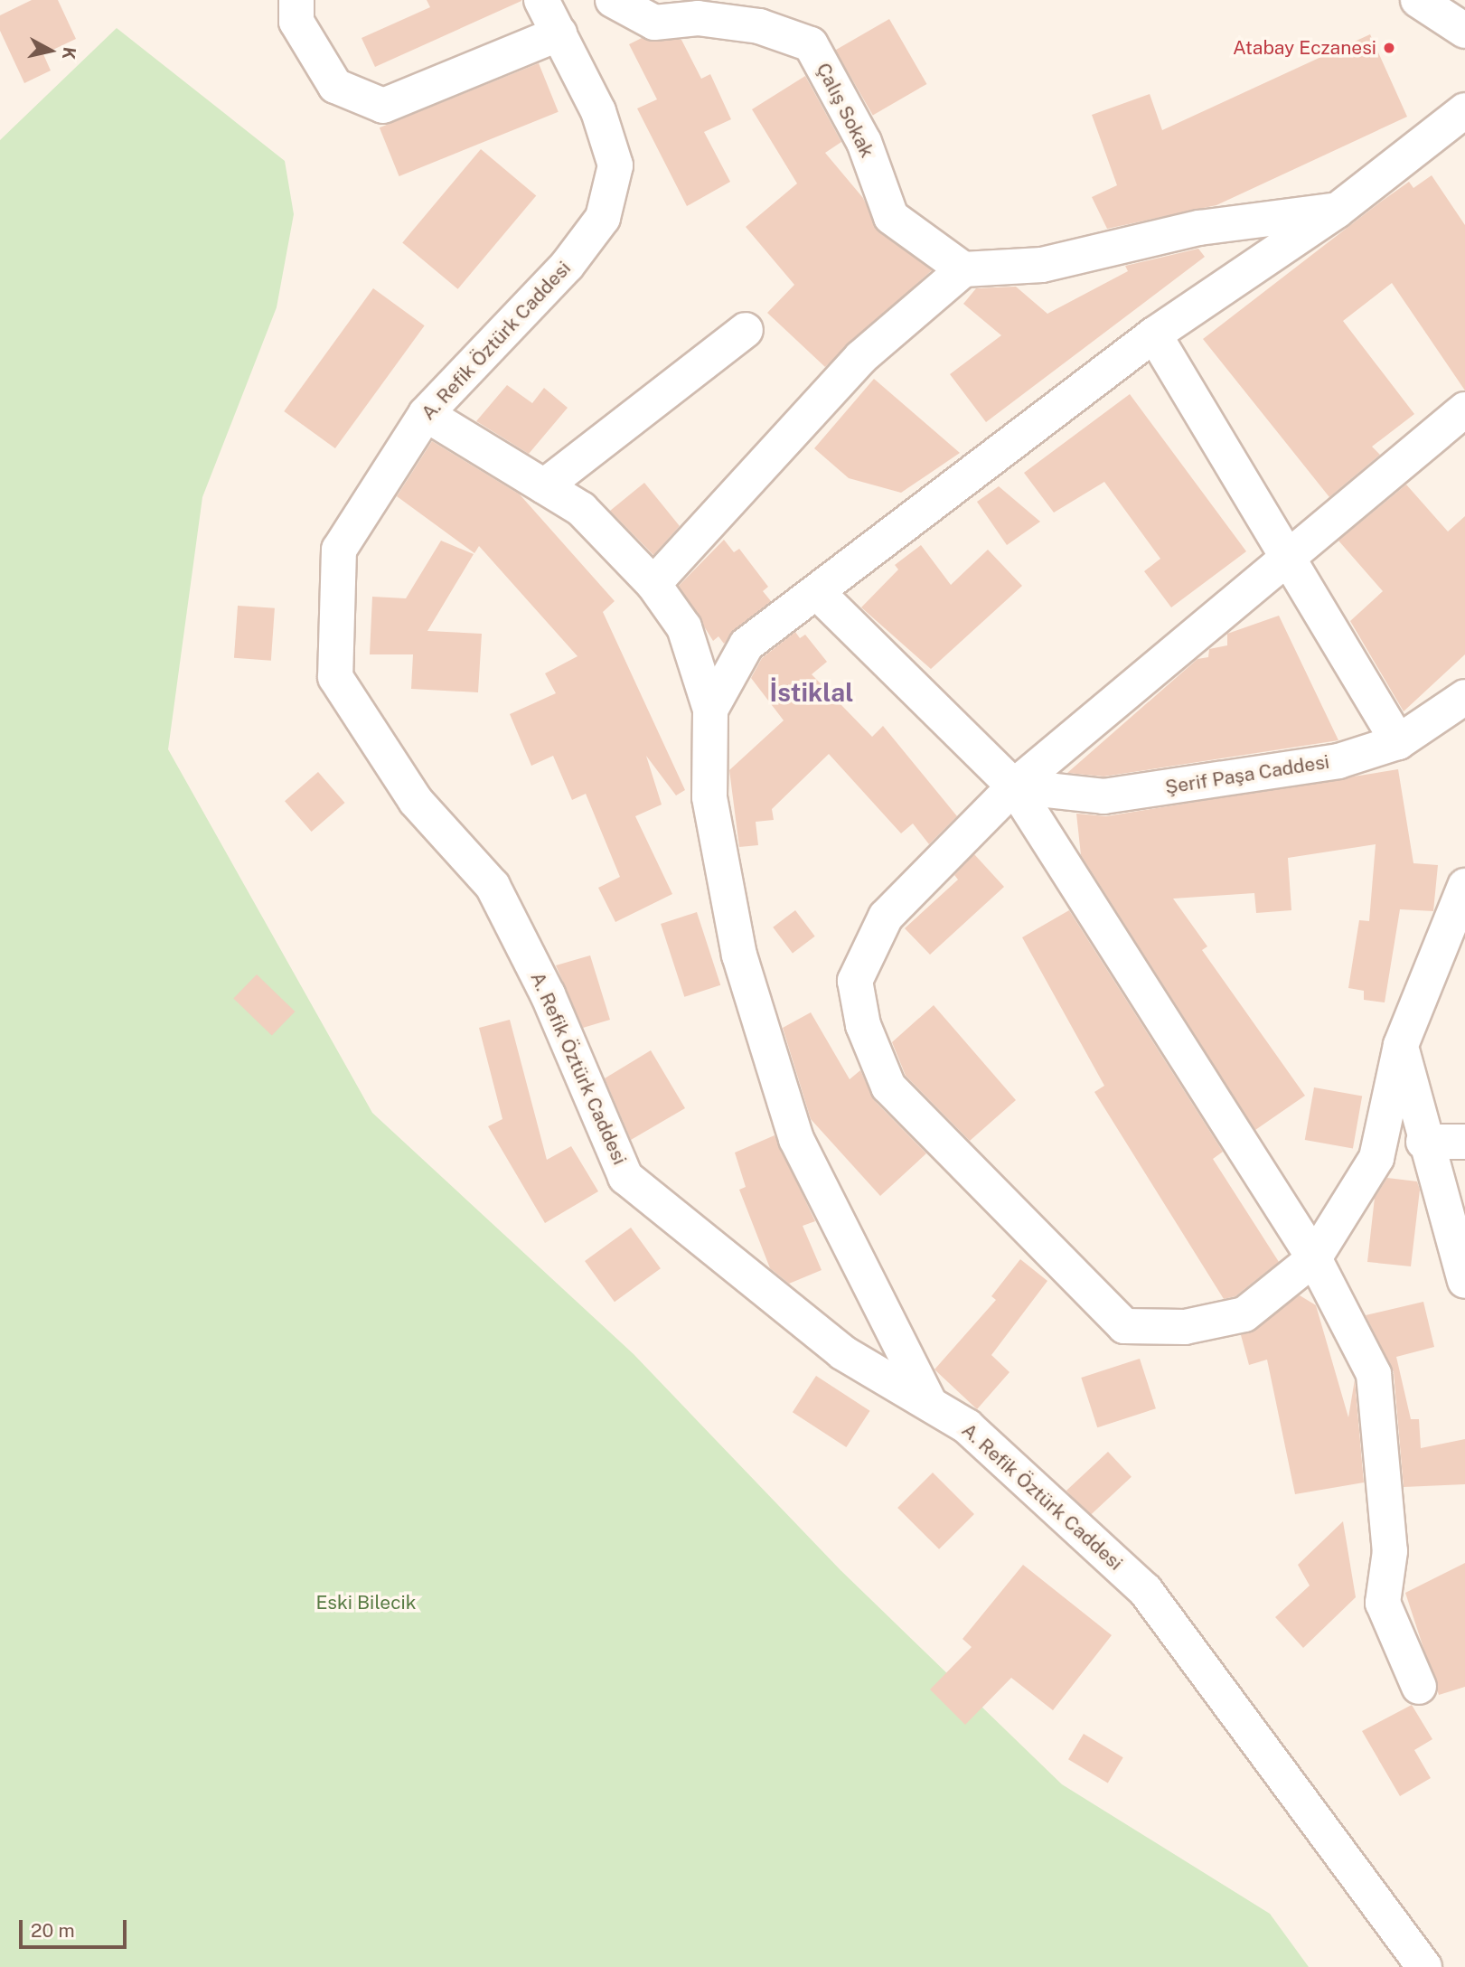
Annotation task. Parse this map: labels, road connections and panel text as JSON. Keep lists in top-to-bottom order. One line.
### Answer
{"streets":{"street":["Çalış Sokak","A. Refik Öztürk Caddesi","Şerif Paşa Caddesi"]},"districts":["İstiklal"],"parks":["Eski Bilecik"],"places":["Atabay Eczanesi"],"scale_bar":"20 m","north":"right"}
